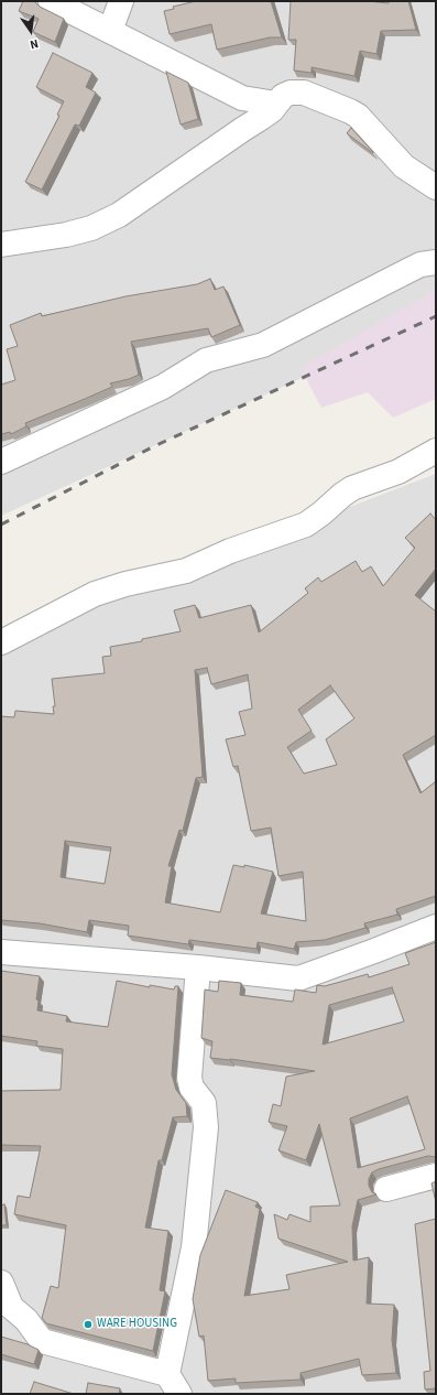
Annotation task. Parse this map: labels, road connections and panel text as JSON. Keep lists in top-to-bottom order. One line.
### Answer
{"places":["WARE HOUSING"],"north":"bottom"}
